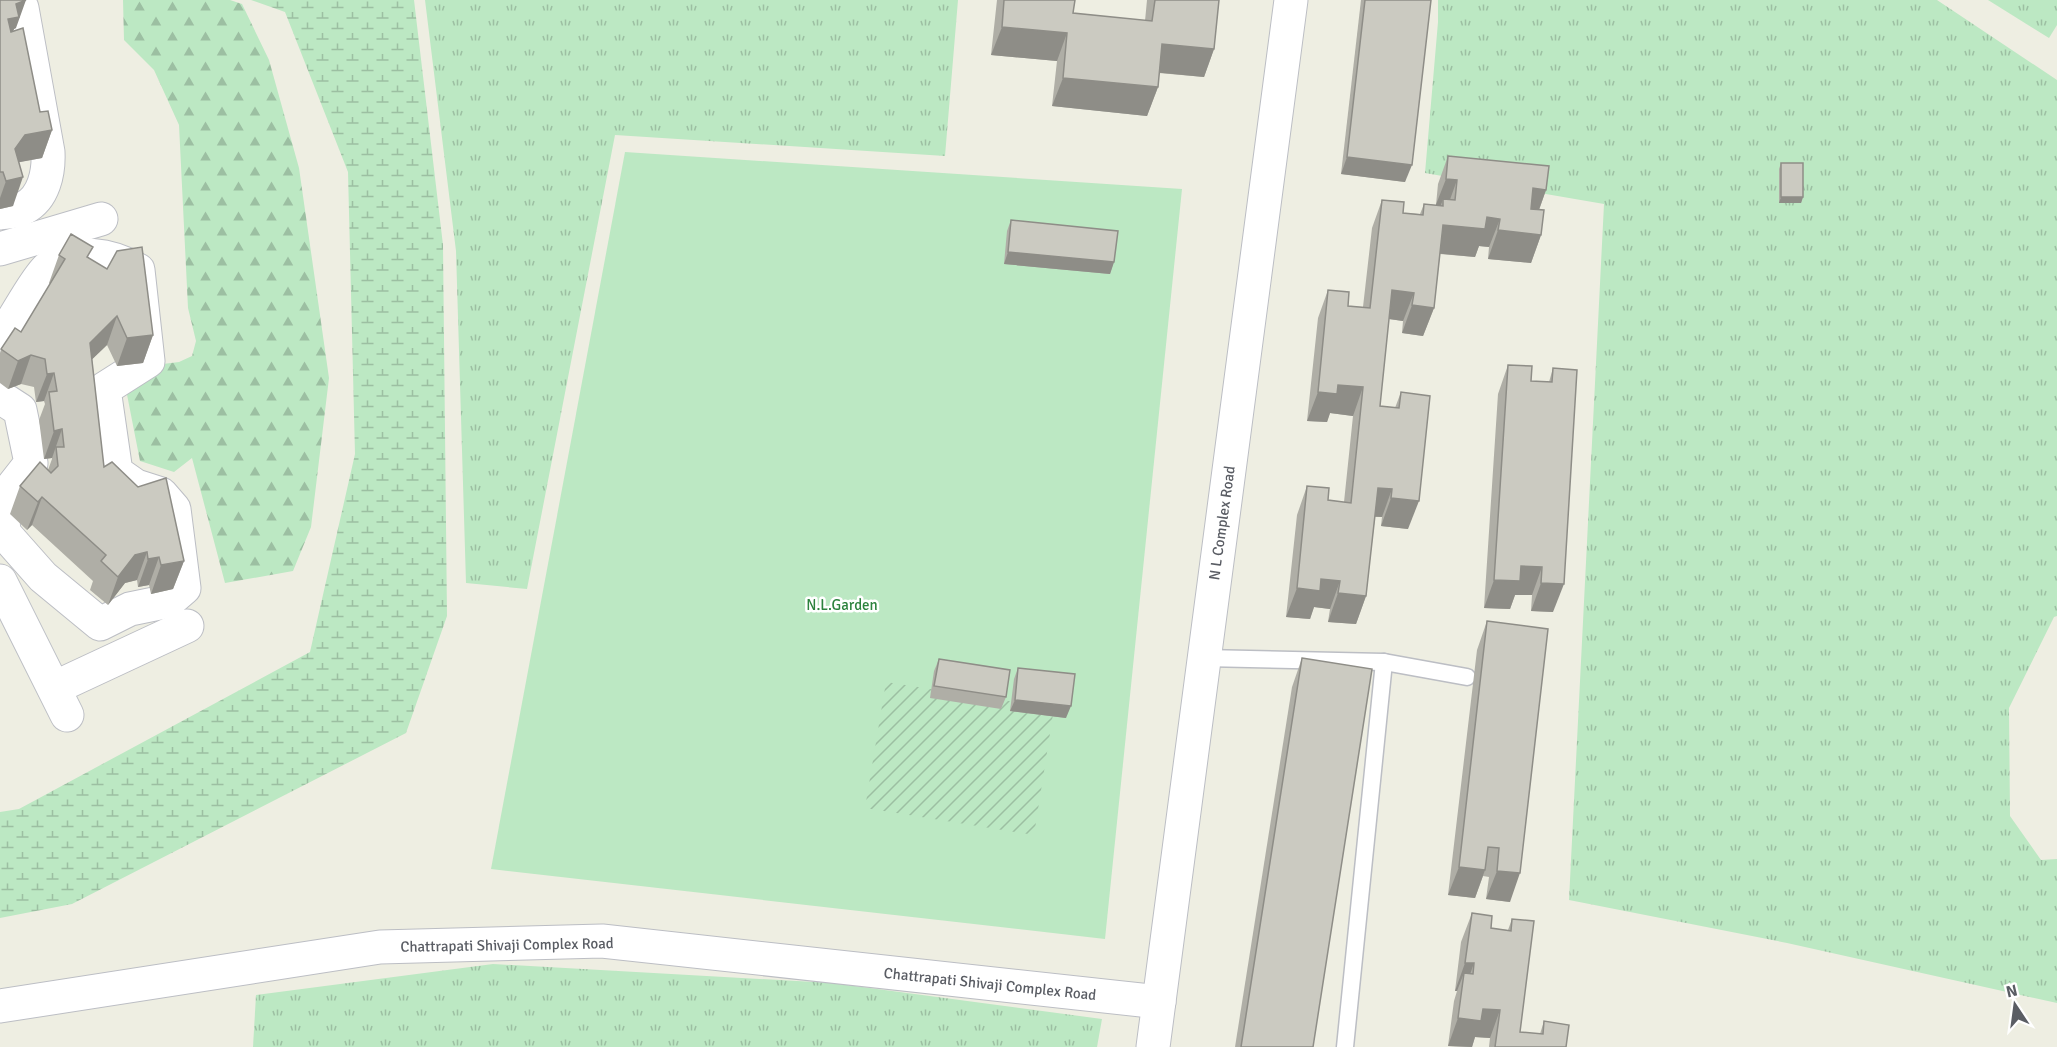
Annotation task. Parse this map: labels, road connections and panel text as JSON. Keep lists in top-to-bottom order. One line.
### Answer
{"streets":{"street":["N L Complex Road","Chattrapati Shivaji Complex Road"]},"crossings":[["N L Complex Road","Chattrapati Shivaji Complex Road"]],"parks":["N.L.Garden"],"north":"top"}
